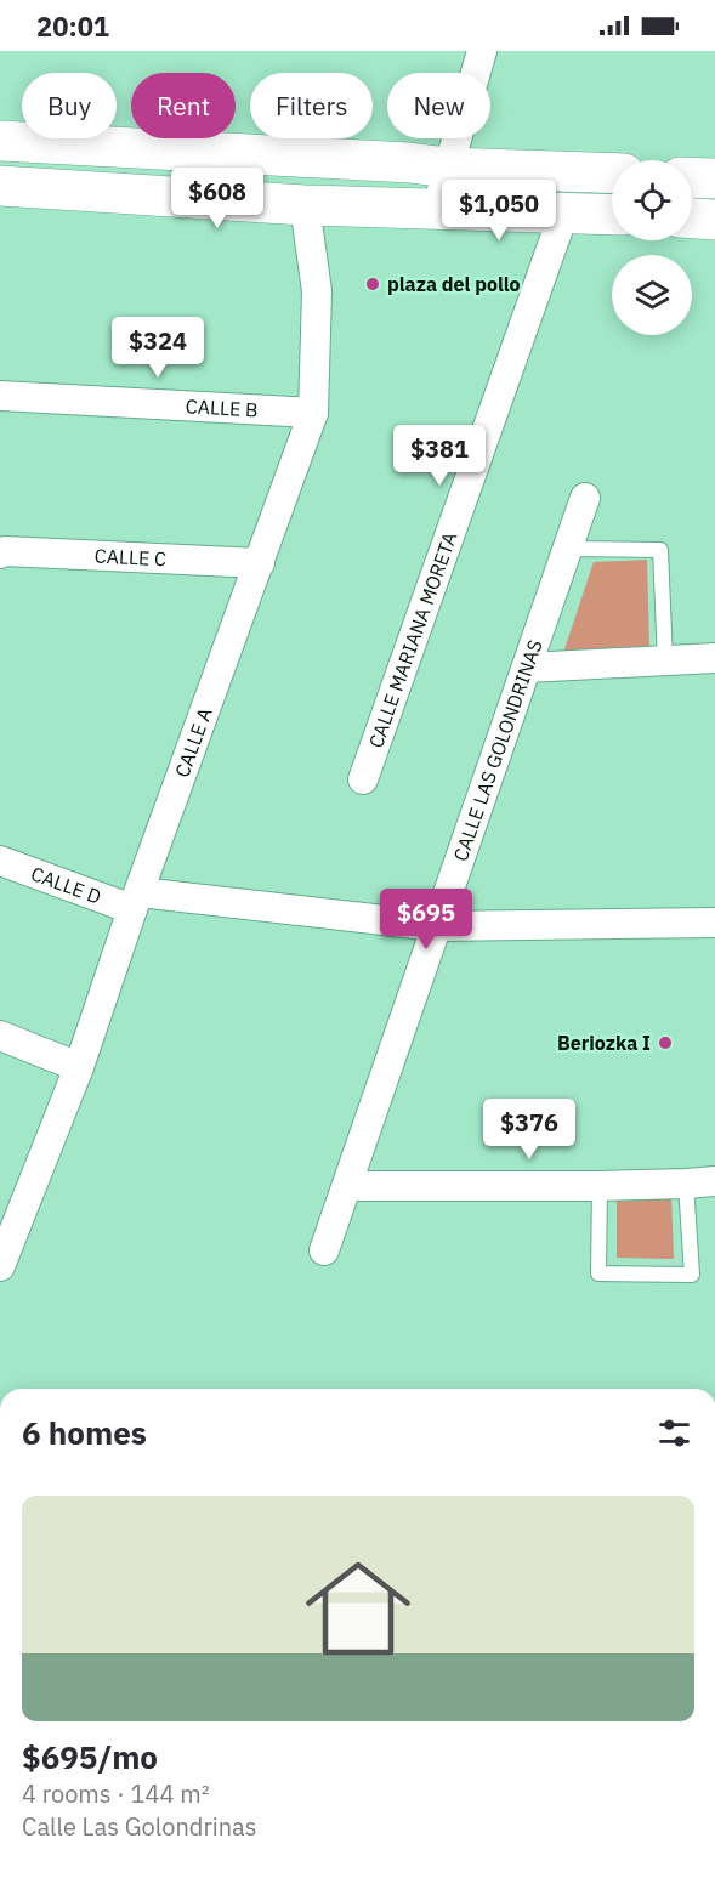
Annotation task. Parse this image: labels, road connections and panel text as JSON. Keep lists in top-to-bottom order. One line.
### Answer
{"streets":{"street":["CALLE B","CALLE C","CALLE MARIANA MORETA","CALLE A","CALLE LAS GOLONDRINAS","CALLE D"]},"crossings":[["CALLE B","CALLE A"],["CALLE C","CALLE A"],["CALLE A","CALLE D"],["CALLE LAS GOLONDRINAS","CALLE D"]],"places":["plaza del pollo","Beriozka I"],"page":{"status":"20:01","chip":["Buy","Rent","Filters","New"],"price":["$608","$1,050","$324","$381","$695","$376"],"heading":"6 homes","list":[{"name":"$695/mo","note":"4 rooms · 144 m² · Calle Las Golondrinas"}]}}
